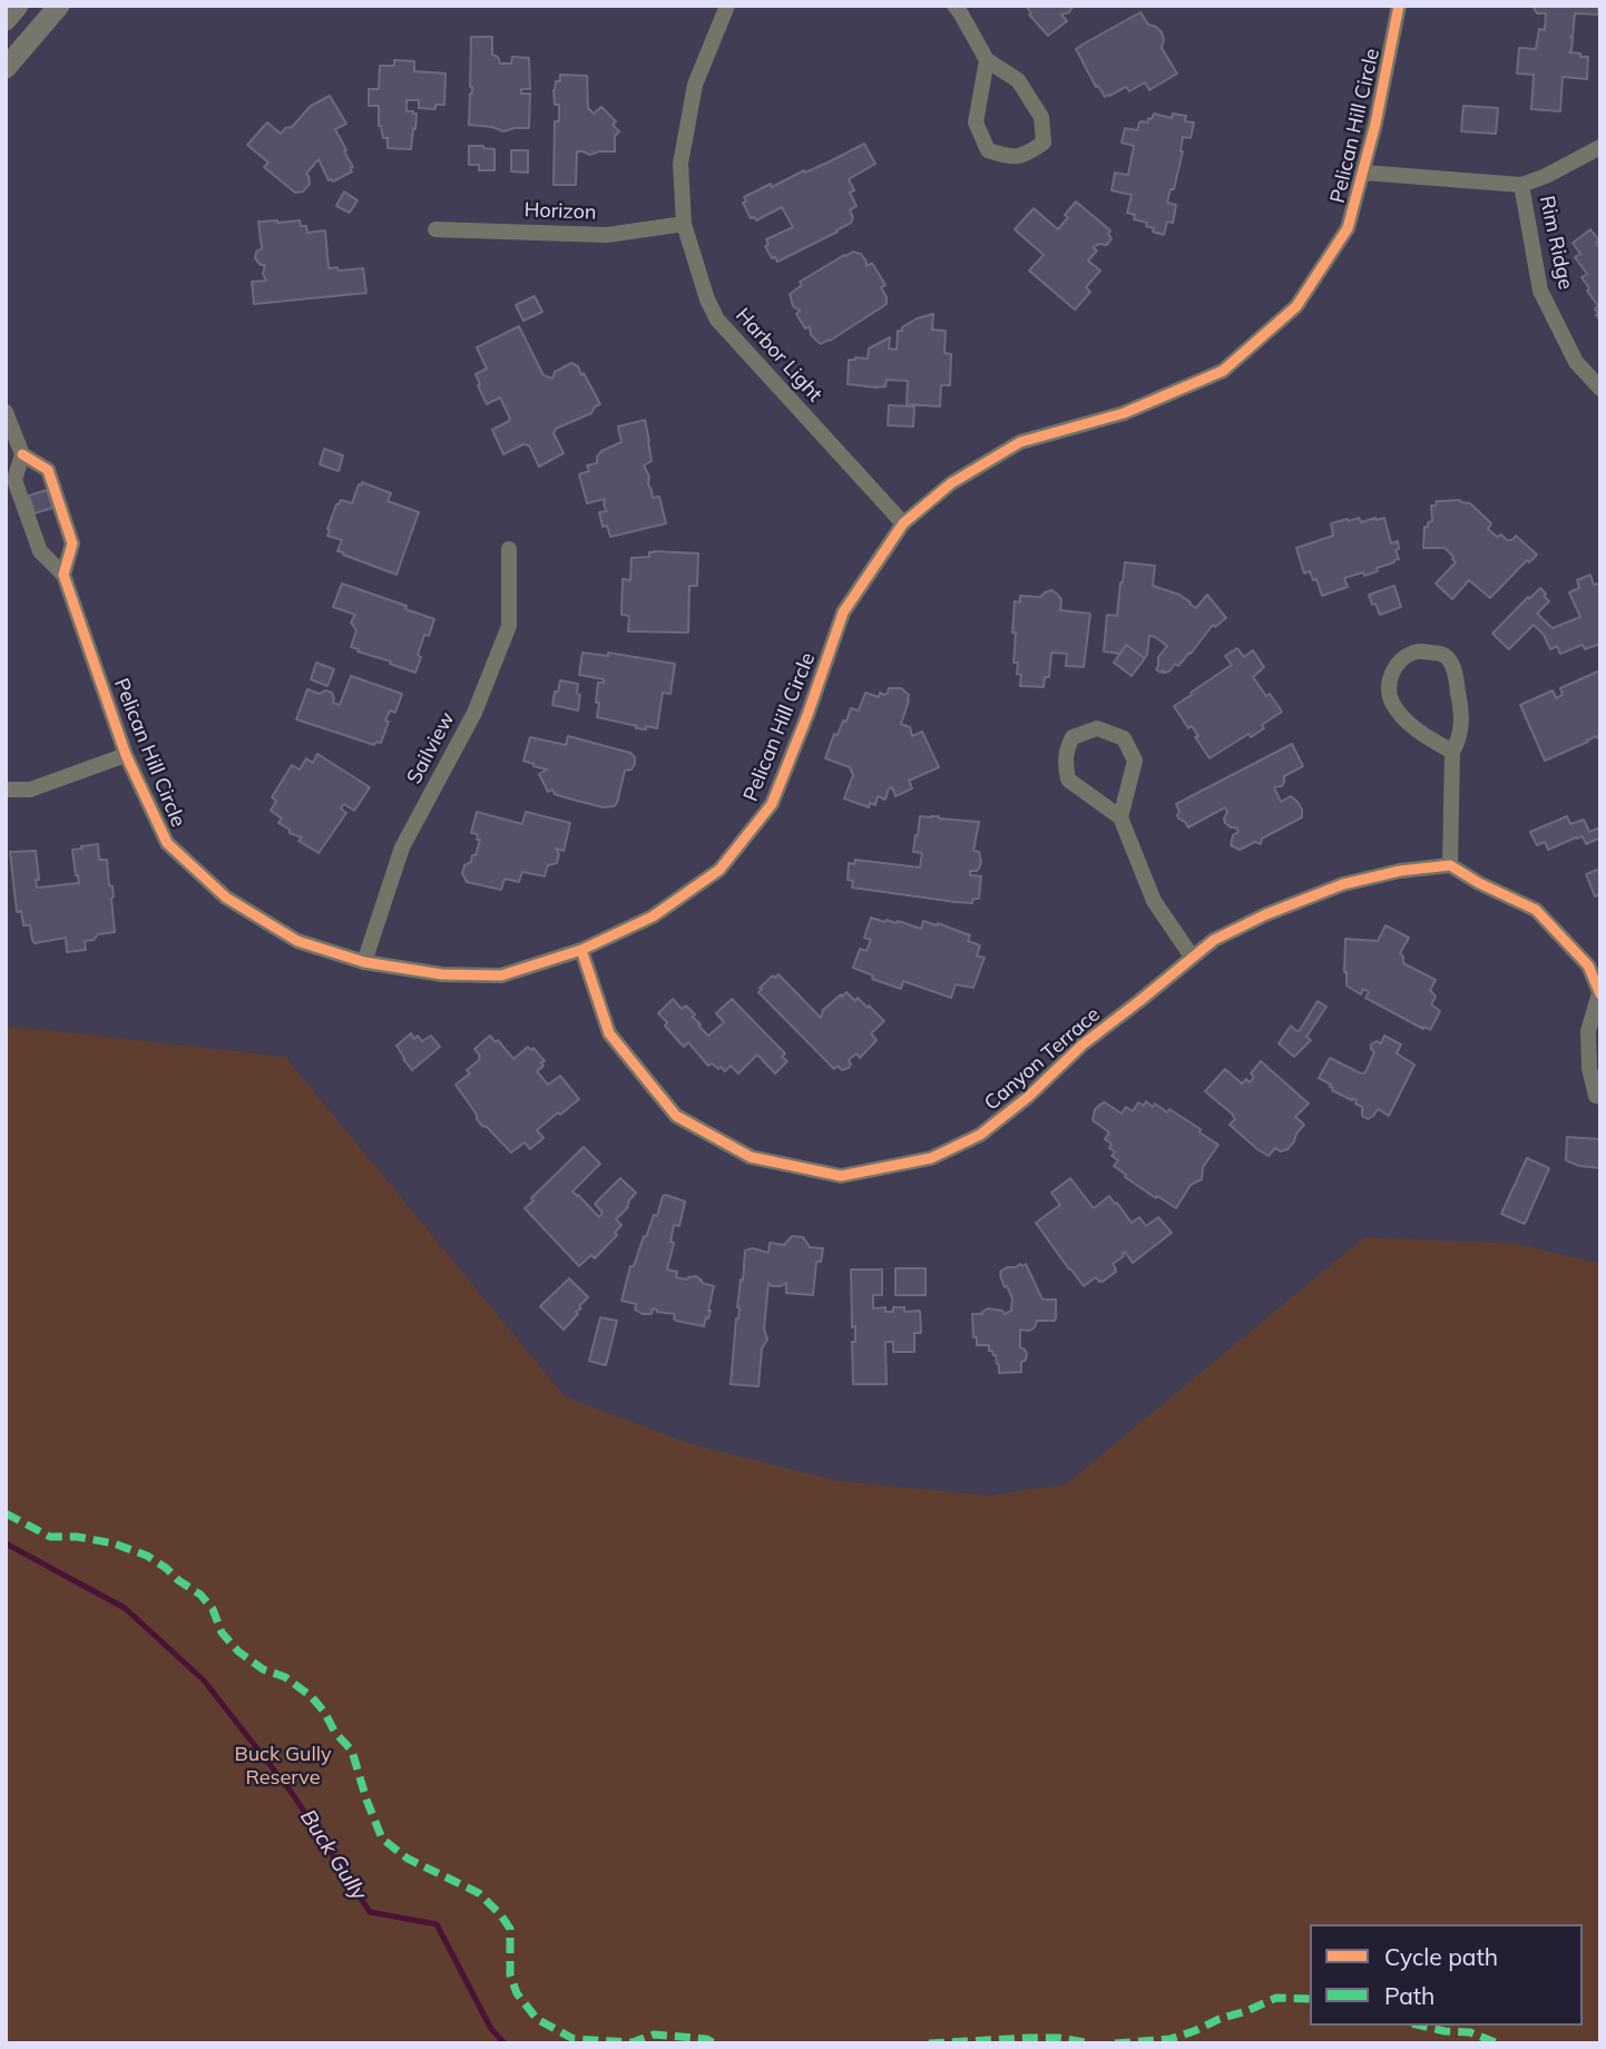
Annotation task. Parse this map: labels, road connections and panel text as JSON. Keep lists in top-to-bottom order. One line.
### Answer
{"streets":{"street":["Pelican Hill Circle","Horizon","Rim Ridge","Harbor Light","Sailview","Canyon Terrace"]},"crossings":[["Pelican Hill Circle","Harbor Light"],["Pelican Hill Circle","Sailview"],["Pelican Hill Circle","Canyon Terrace"],["Horizon","Harbor Light"]],"water":["Buck Gully"],"parks":["Buck Gully Reserve"],"legend":["Cycle path","Path"]}
